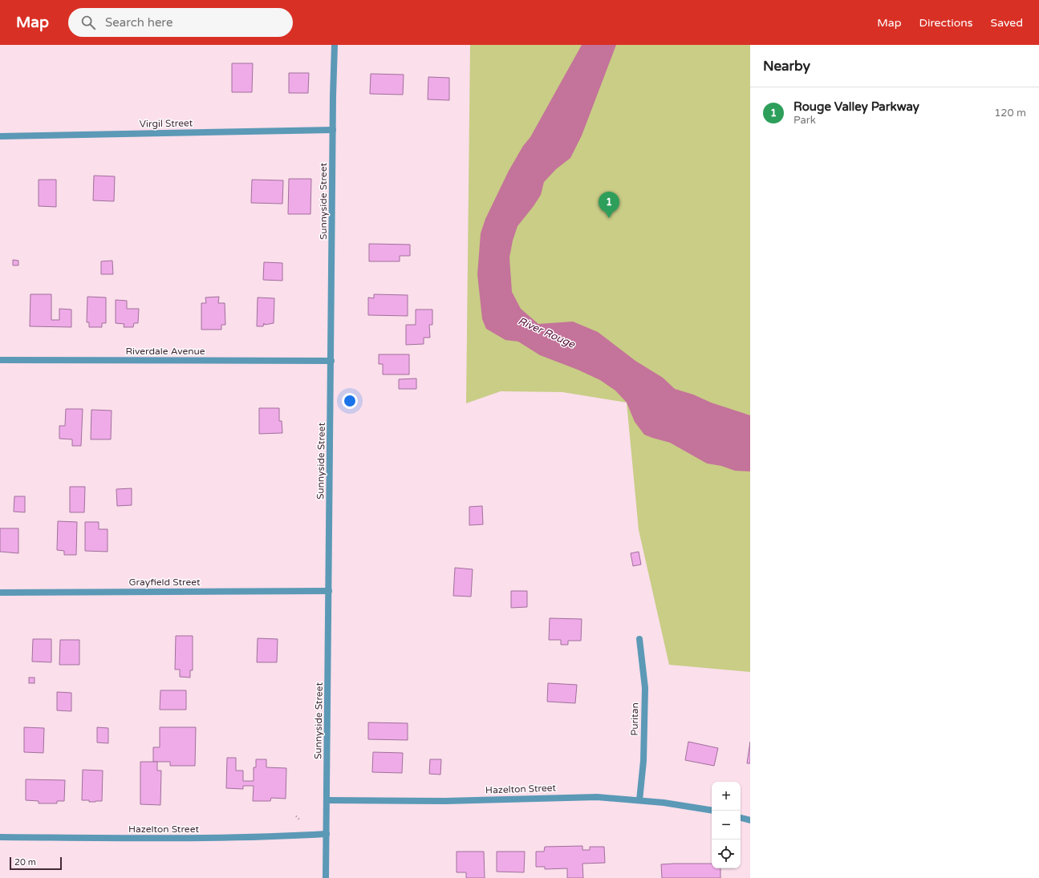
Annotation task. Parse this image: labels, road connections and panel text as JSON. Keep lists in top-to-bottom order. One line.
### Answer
{"streets":{"street":["Virgil Street","Sunnyside Street","Riverdale Avenue","Grayfield Street","Puritan","Hazelton Street"]},"crossings":[["Virgil Street","Sunnyside Street"],["Sunnyside Street","Riverdale Avenue"],["Sunnyside Street","Grayfield Street"],["Sunnyside Street","Hazelton Street"],["Puritan","Hazelton Street"]],"water":["River Rouge"],"scale_bar":"20 m","page":{"header":"Map","search":"Search here","nav":["Map","Directions","Saved"],"heading":"Nearby","list":[{"mark":"1","name":"Rouge Valley Parkway","note":"Park","value":"120 m"}],"pins":"1","map_buttons":["+","−"],"scale":"20 m"}}
